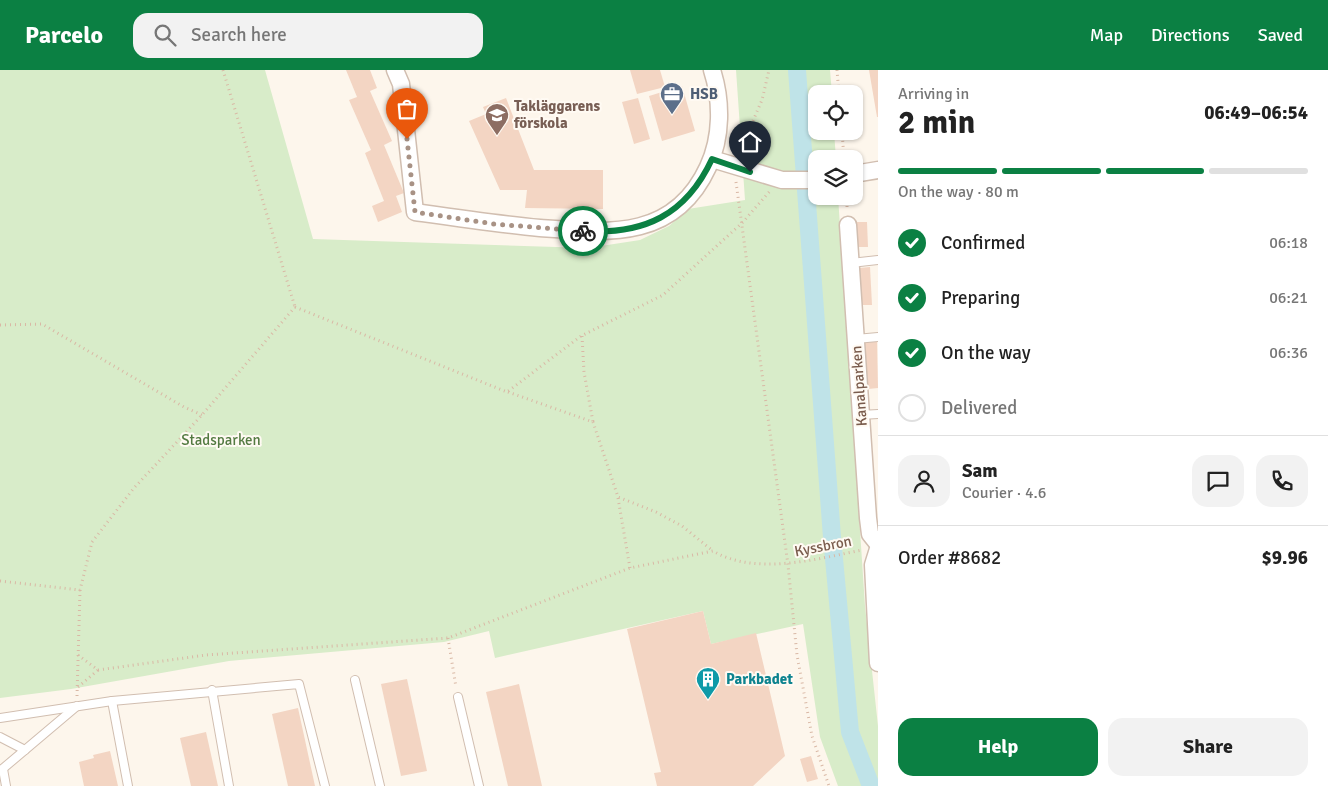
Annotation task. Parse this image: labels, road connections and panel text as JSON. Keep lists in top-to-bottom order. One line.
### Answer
{"streets":{"street":["Kanalparken"],"path":["Kyssbron"]},"crossings":[["Kanalparken","Kyssbron"]],"parks":["Stadsparken"],"places":{"office":["HSB"],"school or university":["Takläggarens förskola"],"building":["Parkbadet"]},"page":{"header":"Parcelo","search":"Search here","nav":["Map","Directions","Saved"],"heading":["2 min","Arriving in","06:49–06:54"],"panel":["Sam","Courier · 4.6","Order #8682","$9.96"],"bar":"On the way · 80 m","list":[["Confirmed","06:18"],["Preparing","06:21"],["On the way","06:36"],"Delivered"],"buttons":["Help","Share"]}}
